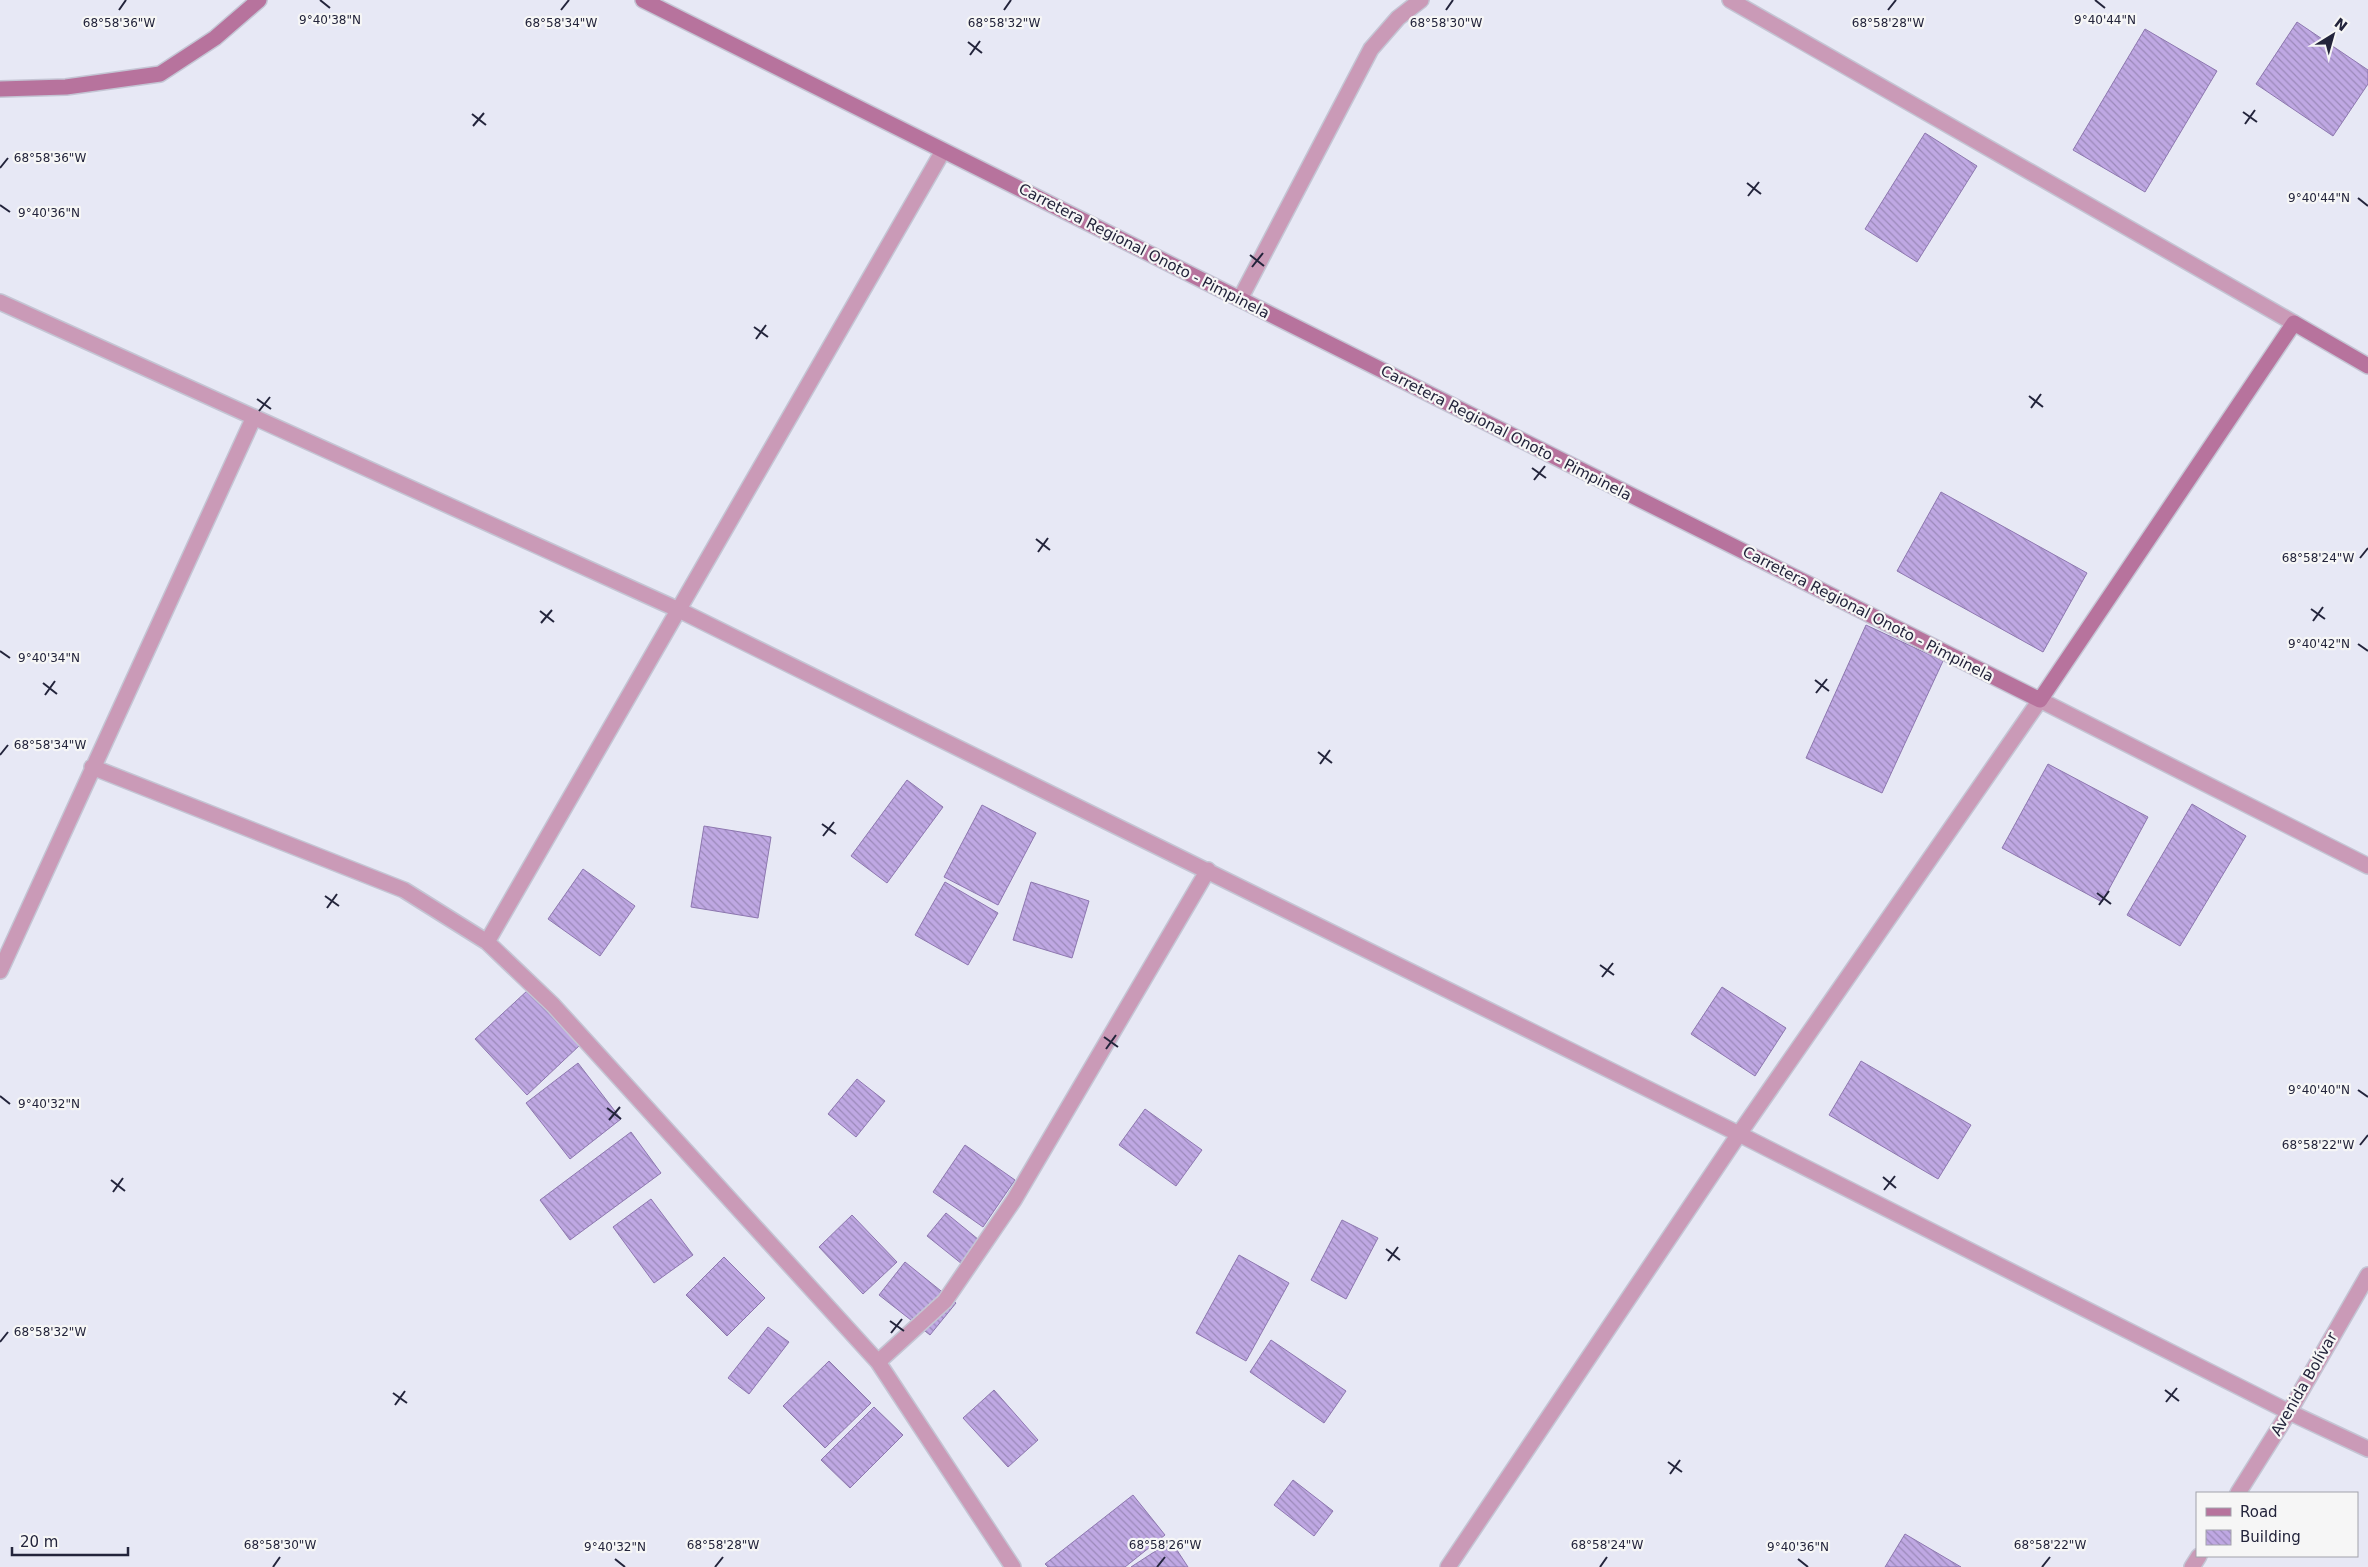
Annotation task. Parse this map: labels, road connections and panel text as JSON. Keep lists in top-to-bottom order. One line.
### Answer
{"streets":{"main road":["Carretera Regional Onoto - Pimpinela"],"street":["Avenida Bolívar"]},"legend":["Road","Building"],"scale_bar":"20 m","north":"top right","coordinates":["9°40'38\"N","9°40'44\"N","68°58'36\"W","68°58'34\"W","68°58'32\"W","68°58'30\"W","68°58'28\"W","9°40'36\"N","68°58'24\"W","9°40'42\"N","9°40'34\"N","9°40'40\"N","9°40'32\"N","68°58'22\"W","68°58'26\"W"]}
